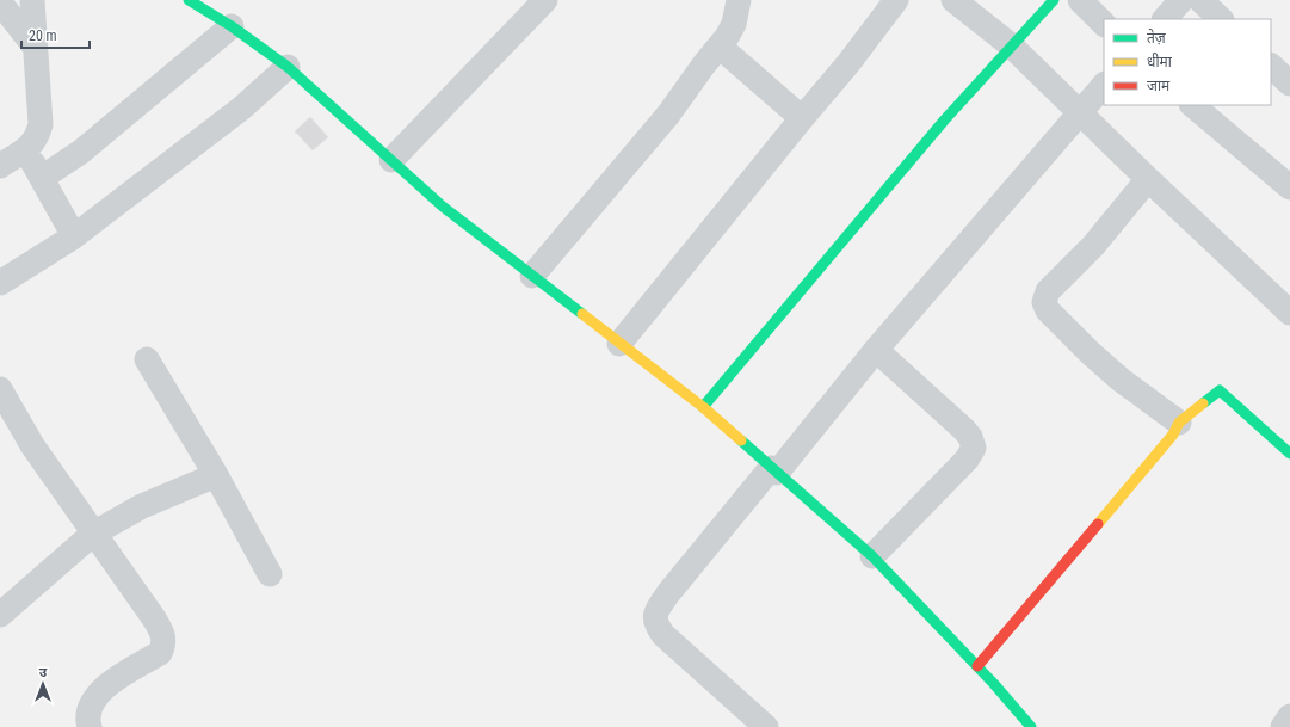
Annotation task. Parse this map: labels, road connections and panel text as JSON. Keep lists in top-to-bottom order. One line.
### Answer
{"legend":["तेज़","धीमा","जाम"],"scale_bar":"20 m","north":"top"}
